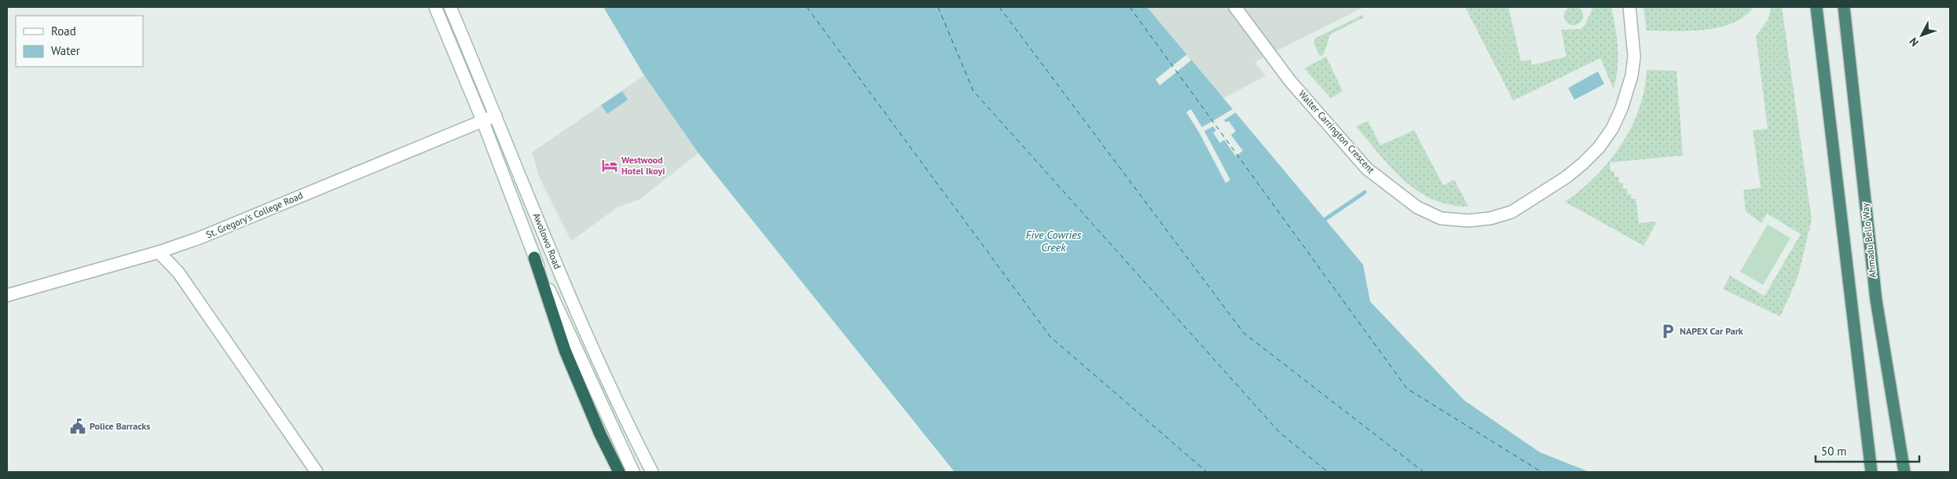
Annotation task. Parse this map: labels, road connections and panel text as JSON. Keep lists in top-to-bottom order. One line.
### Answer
{"streets":{"highway":["Ahmadu Bello Way"],"street":["Walter Carrington Crescent","St. Gregory's College Road","Awolowo Road"]},"crossings":[["St. Gregory's College Road","Awolowo Road"]],"water":["Five Cowries Creek"],"places":{"hotel":["Westwood Hotel Ikoyi"],"parking":["NAPEX Car Park"],"public building":["Police Barracks"]},"legend":["Road","Water"],"scale_bar":"50 m","north":"bottom left"}
